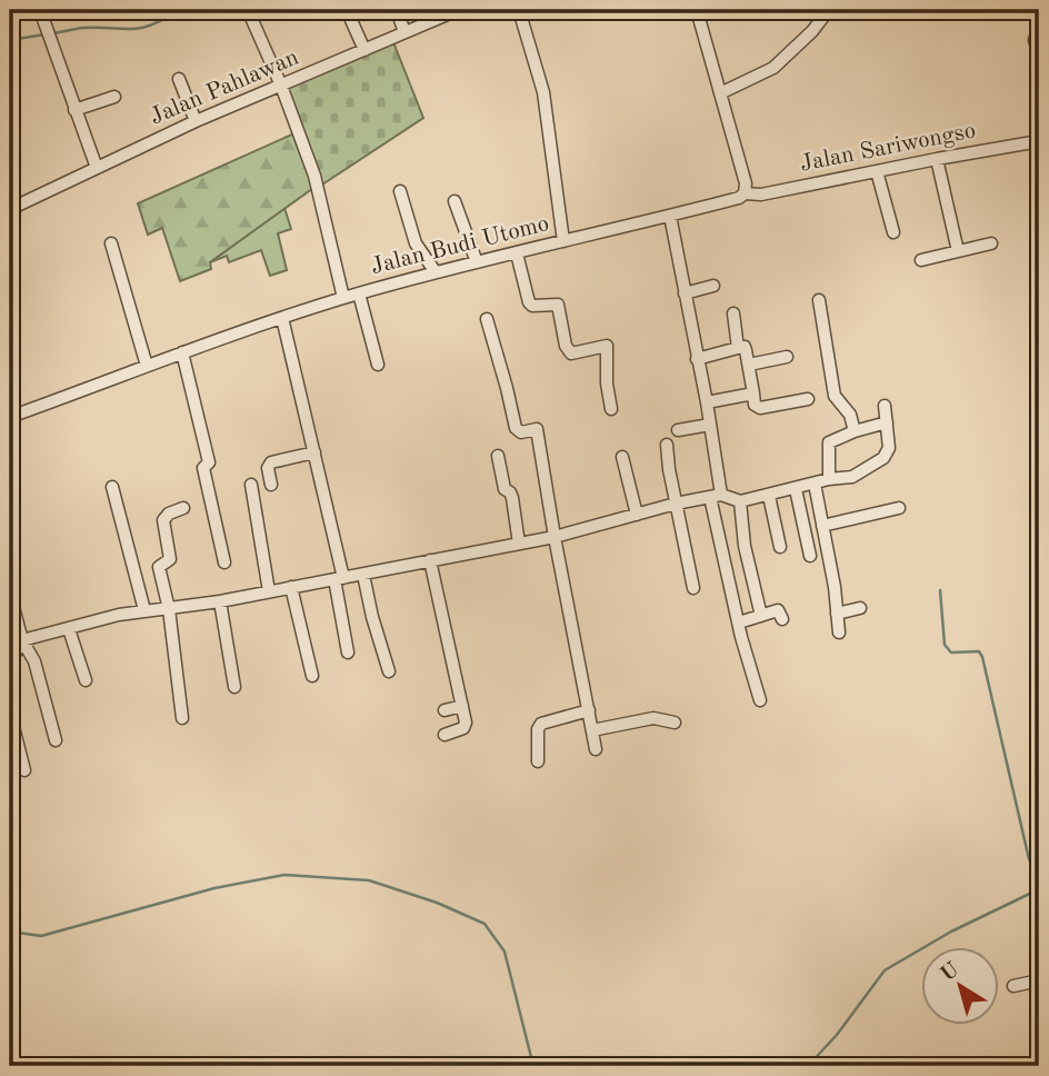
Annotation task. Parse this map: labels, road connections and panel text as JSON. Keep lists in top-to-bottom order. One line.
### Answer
{"streets":{"street":["Jalan Pahlawan","Jalan Sariwongso","Jalan Budi Utomo"]},"crossings":[["Jalan Sariwongso","Jalan Budi Utomo"]],"north":"top left"}
